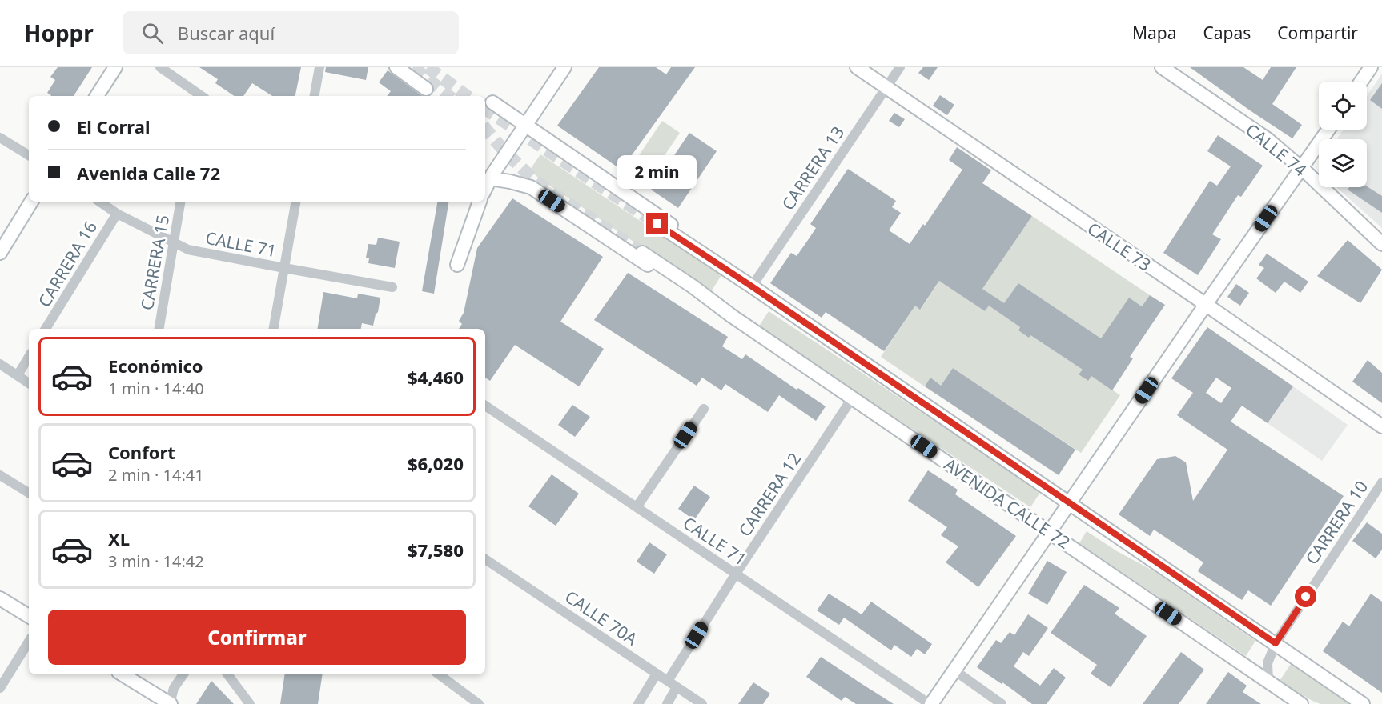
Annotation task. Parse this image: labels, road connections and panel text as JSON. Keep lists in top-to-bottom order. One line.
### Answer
{"streets":{"main road":["CALLE 74","CALLE 73","AVENIDA CALLE 72"],"street":["CARRERA 13","CALLE 71","CARRERA 15","CARRERA 16","CARRERA 12","CARRERA 10","CALLE 70A"]},"crossings":[["CARRERA 13","CALLE 73"],["CARRERA 13","AVENIDA CALLE 72"],["CALLE 71","CARRERA 15"],["CALLE 71","CARRERA 16"],["CALLE 71","CARRERA 12"],["CARRERA 12","AVENIDA CALLE 72"],["CARRERA 12","CALLE 70A"],["AVENIDA CALLE 72","CARRERA 10"]],"page":{"header":"Hoppr","search":"Buscar aquí","nav":["Mapa","Capas","Compartir"],"banner":["El Corral","Avenida Calle 72"],"bubble":"2 min","list":[{"name":"Económico","note":"1 min · 14:40","value":"$4,460"},{"name":"Confort","note":"2 min · 14:41","value":"$6,020"},{"name":"XL","note":"3 min · 14:42","value":"$7,580"}],"buttons":"Confirmar"}}
